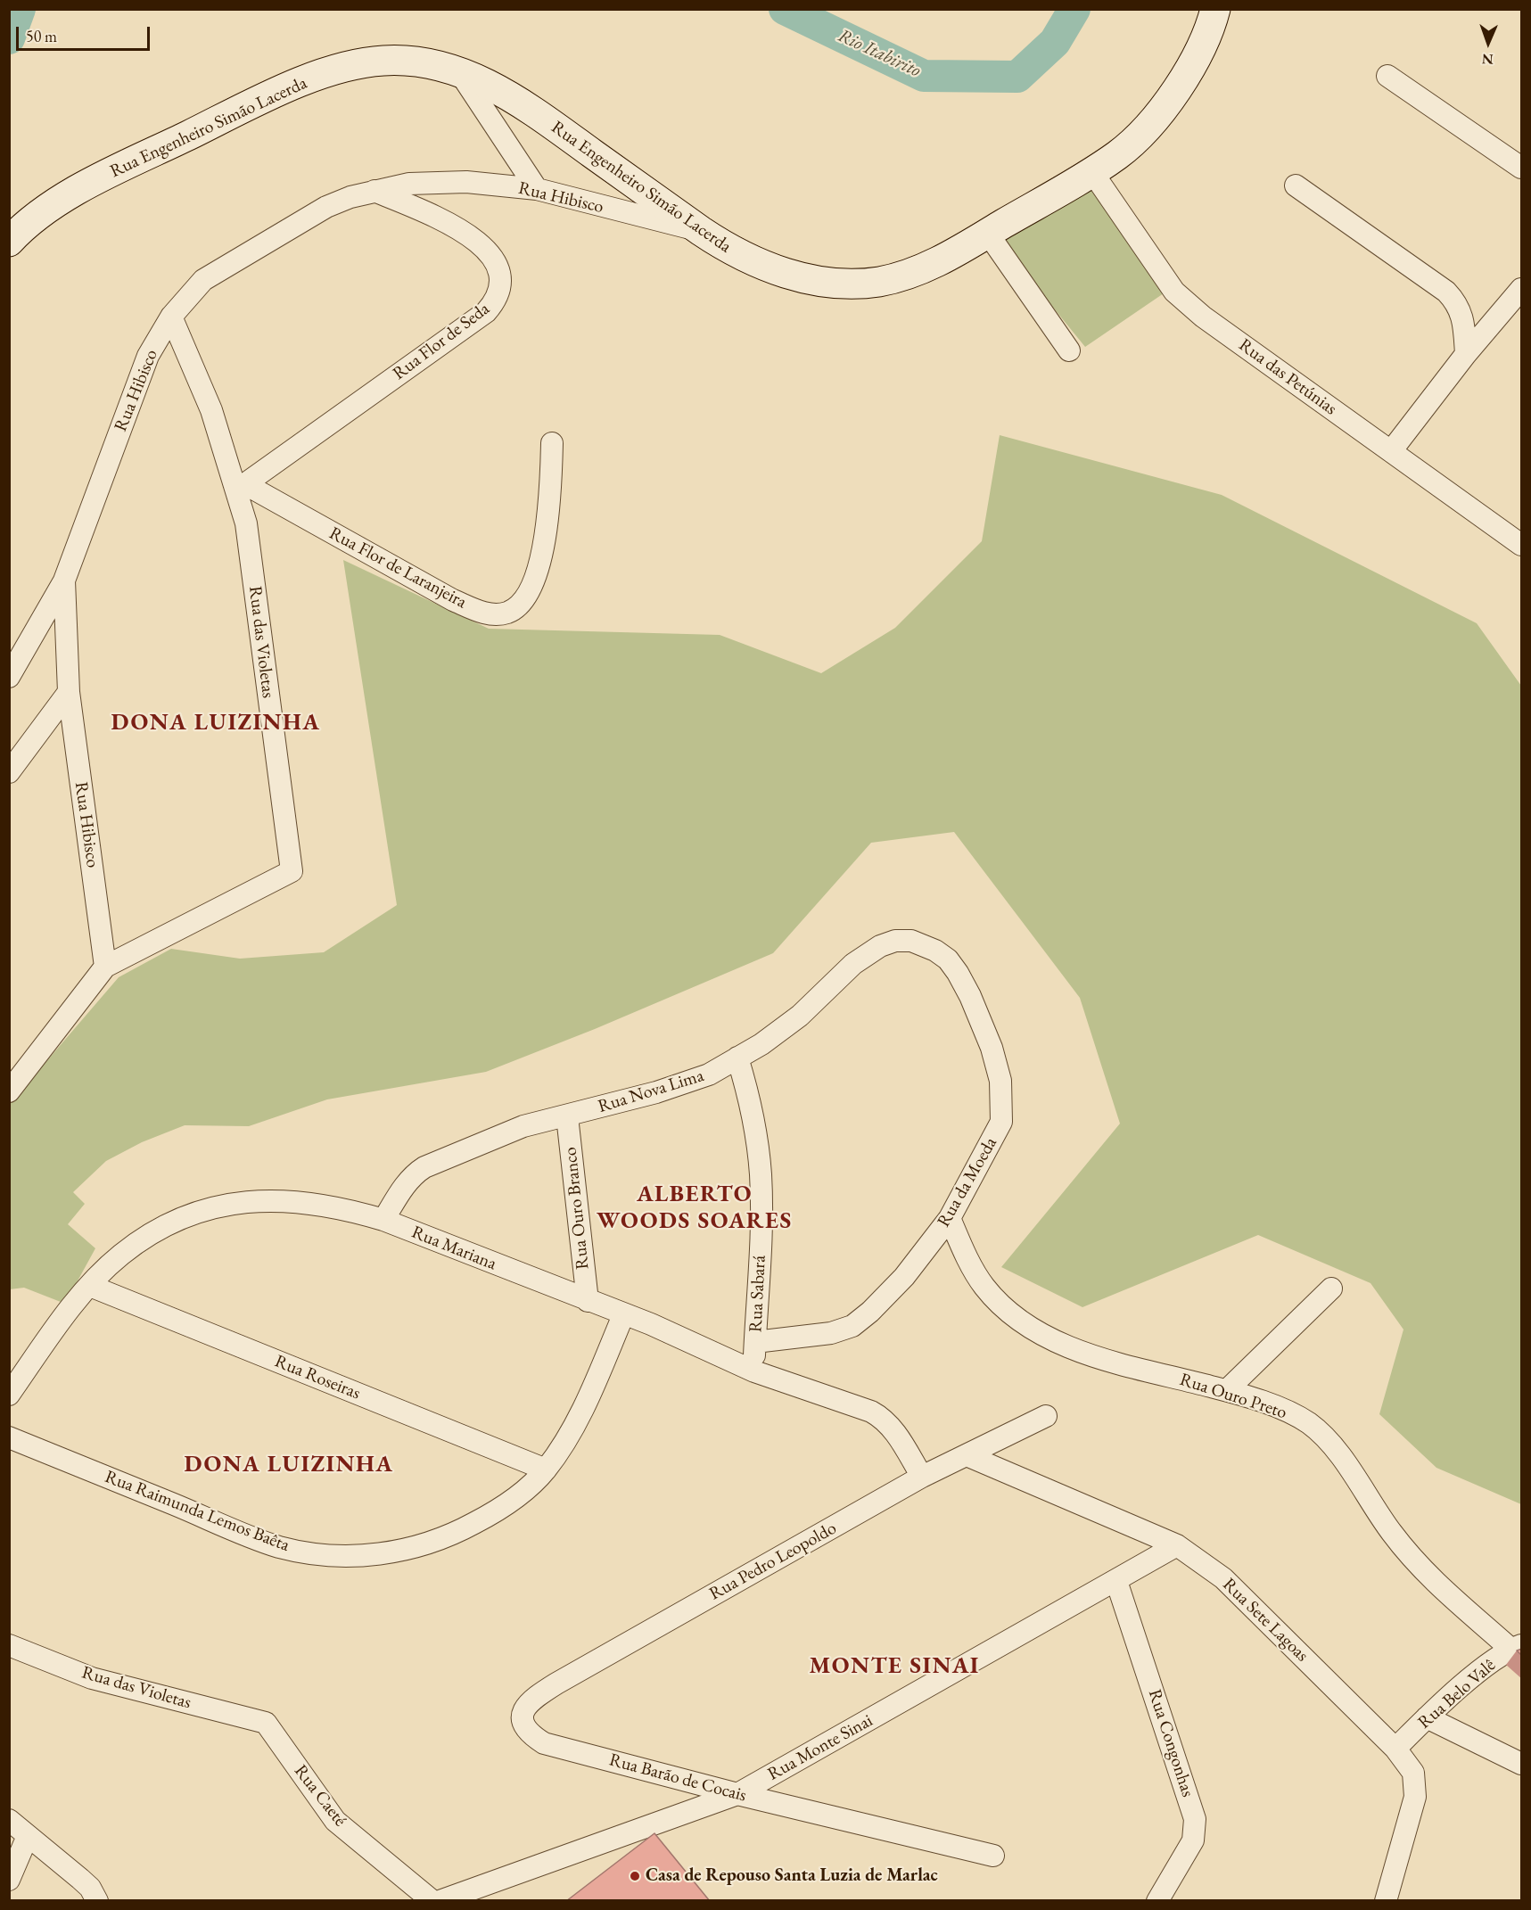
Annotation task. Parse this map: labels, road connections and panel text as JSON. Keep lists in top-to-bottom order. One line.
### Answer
{"streets":{"street":["Rua Engenheiro Simão Lacerda","Rua Hibisco","Rua Flor de Seda","Rua das Petúnias","Rua Flor de Laranjeira","Rua das Violetas","Rua Nova Lima","Rua da Moeda","Rua Ouro Branco","Rua Mariana","Rua Sabará","Rua Roseiras","Rua Ouro Preto","Rua Raimunda Lemos Baêta","Rua Pedro Leopoldo","Rua Sete Lagoas","Rua Belo Valê","Rua Congonhas","Rua Monte Sinai","Rua Barão de Cocais","Rua Caeté"]},"crossings":[["Rua Engenheiro Simão Lacerda","Rua Hibisco"],["Rua Engenheiro Simão Lacerda","Rua das Petúnias"],["Rua Hibisco","Rua Flor de Seda"],["Rua Hibisco","Rua das Violetas"],["Rua Flor de Seda","Rua Flor de Laranjeira"],["Rua Flor de Seda","Rua das Violetas"],["Rua Flor de Laranjeira","Rua das Violetas"],["Rua das Violetas","Rua Caeté"],["Rua Nova Lima","Rua da Moeda"],["Rua Nova Lima","Rua Ouro Branco"],["Rua Nova Lima","Rua Mariana"],["Rua Nova Lima","Rua Sabará"],["Rua da Moeda","Rua Sabará"],["Rua da Moeda","Rua Ouro Preto"],["Rua Ouro Branco","Rua Mariana"],["Rua Mariana","Rua Sabará"],["Rua Mariana","Rua Roseiras"],["Rua Mariana","Rua Raimunda Lemos Baêta"],["Rua Mariana","Rua Pedro Leopoldo"],["Rua Roseiras","Rua Raimunda Lemos Baêta"],["Rua Ouro Preto","Rua Belo Valê"],["Rua Pedro Leopoldo","Rua Sete Lagoas"],["Rua Pedro Leopoldo","Rua Barão de Cocais"],["Rua Sete Lagoas","Rua Belo Valê"],["Rua Sete Lagoas","Rua Monte Sinai"],["Rua Congonhas","Rua Monte Sinai"],["Rua Monte Sinai","Rua Barão de Cocais"]],"districts":["DONA LUIZINHA","ALBERTO WOODS SOARES","DONA LUIZINHA","MONTE SINAI"],"water":["Rio Itabirito"],"places":["Casa de Repouso Santa Luzia de Marlac"],"scale_bar":"50 m","north":"bottom"}
